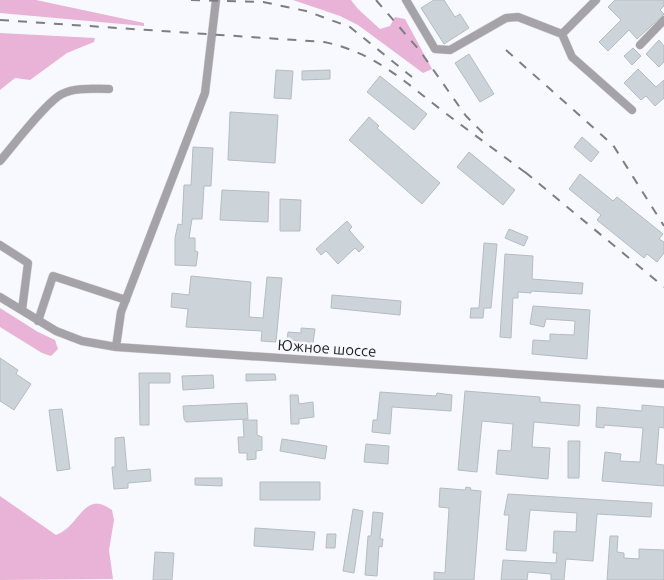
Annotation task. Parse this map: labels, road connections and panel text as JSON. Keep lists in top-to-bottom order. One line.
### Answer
{"streets":{"street":["Южное шоссе"]}}
